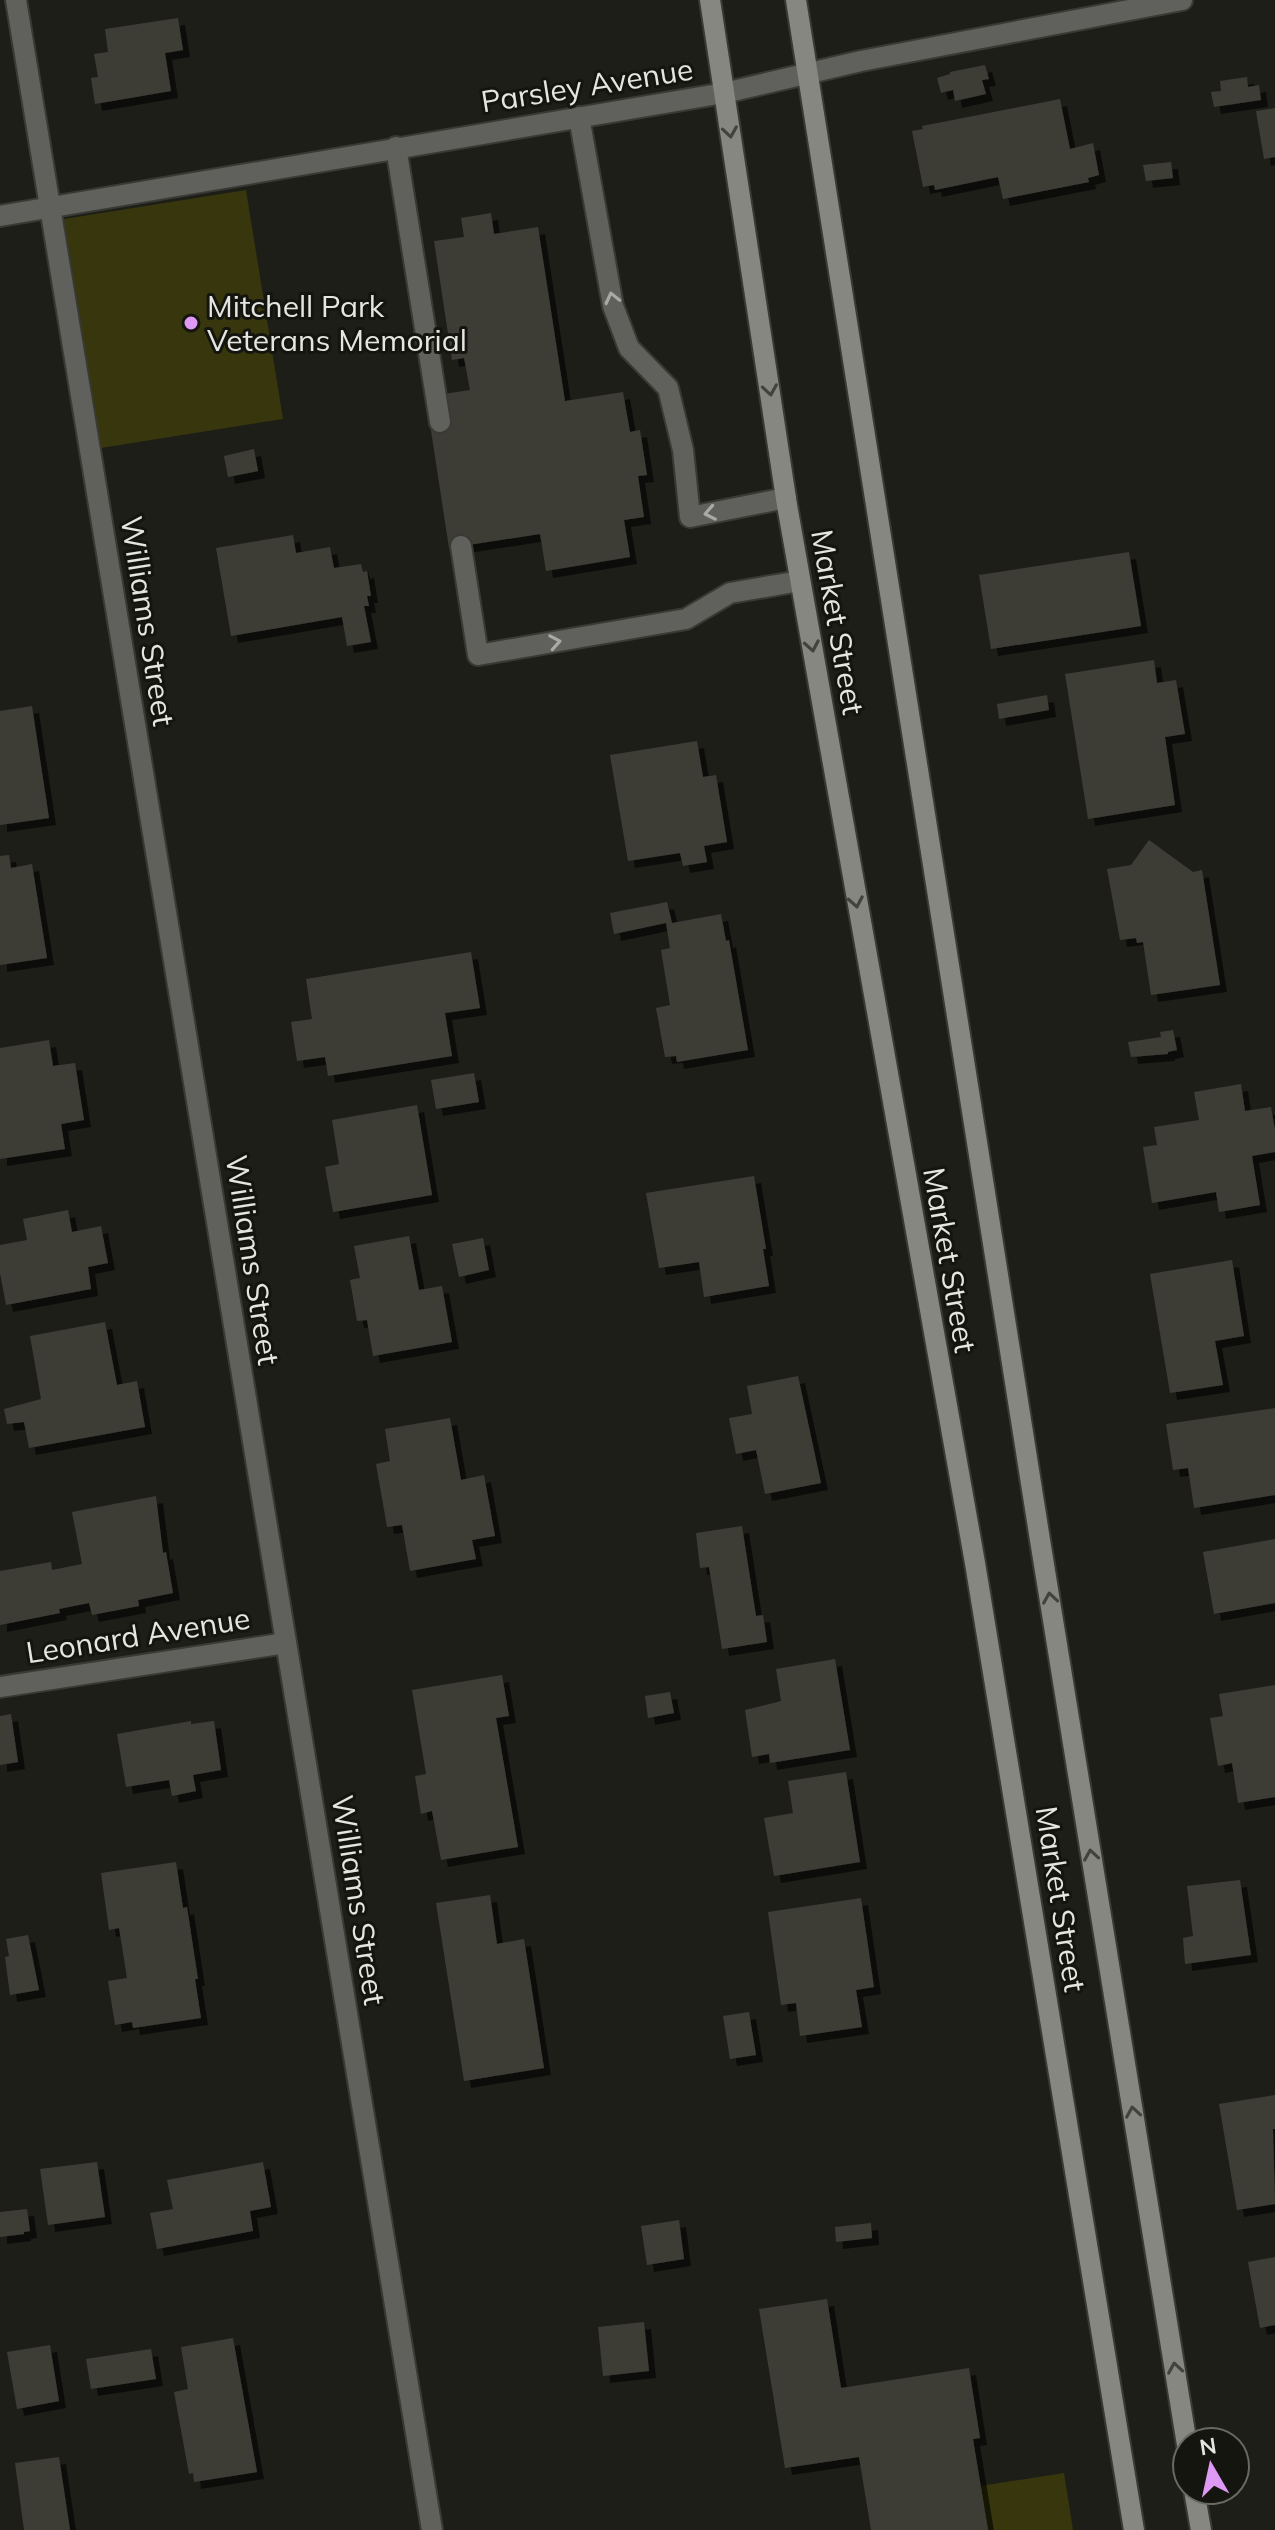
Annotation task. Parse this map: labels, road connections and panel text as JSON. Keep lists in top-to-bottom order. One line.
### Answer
{"streets":{"street":["Parsley Avenue","Williams Street","Market Street","Leonard Avenue"]},"crossings":[["Parsley Avenue","Williams Street"],["Parsley Avenue","Market Street"],["Williams Street","Leonard Avenue"]],"places":["Mitchell Park Veterans Memorial"],"north":"top"}
